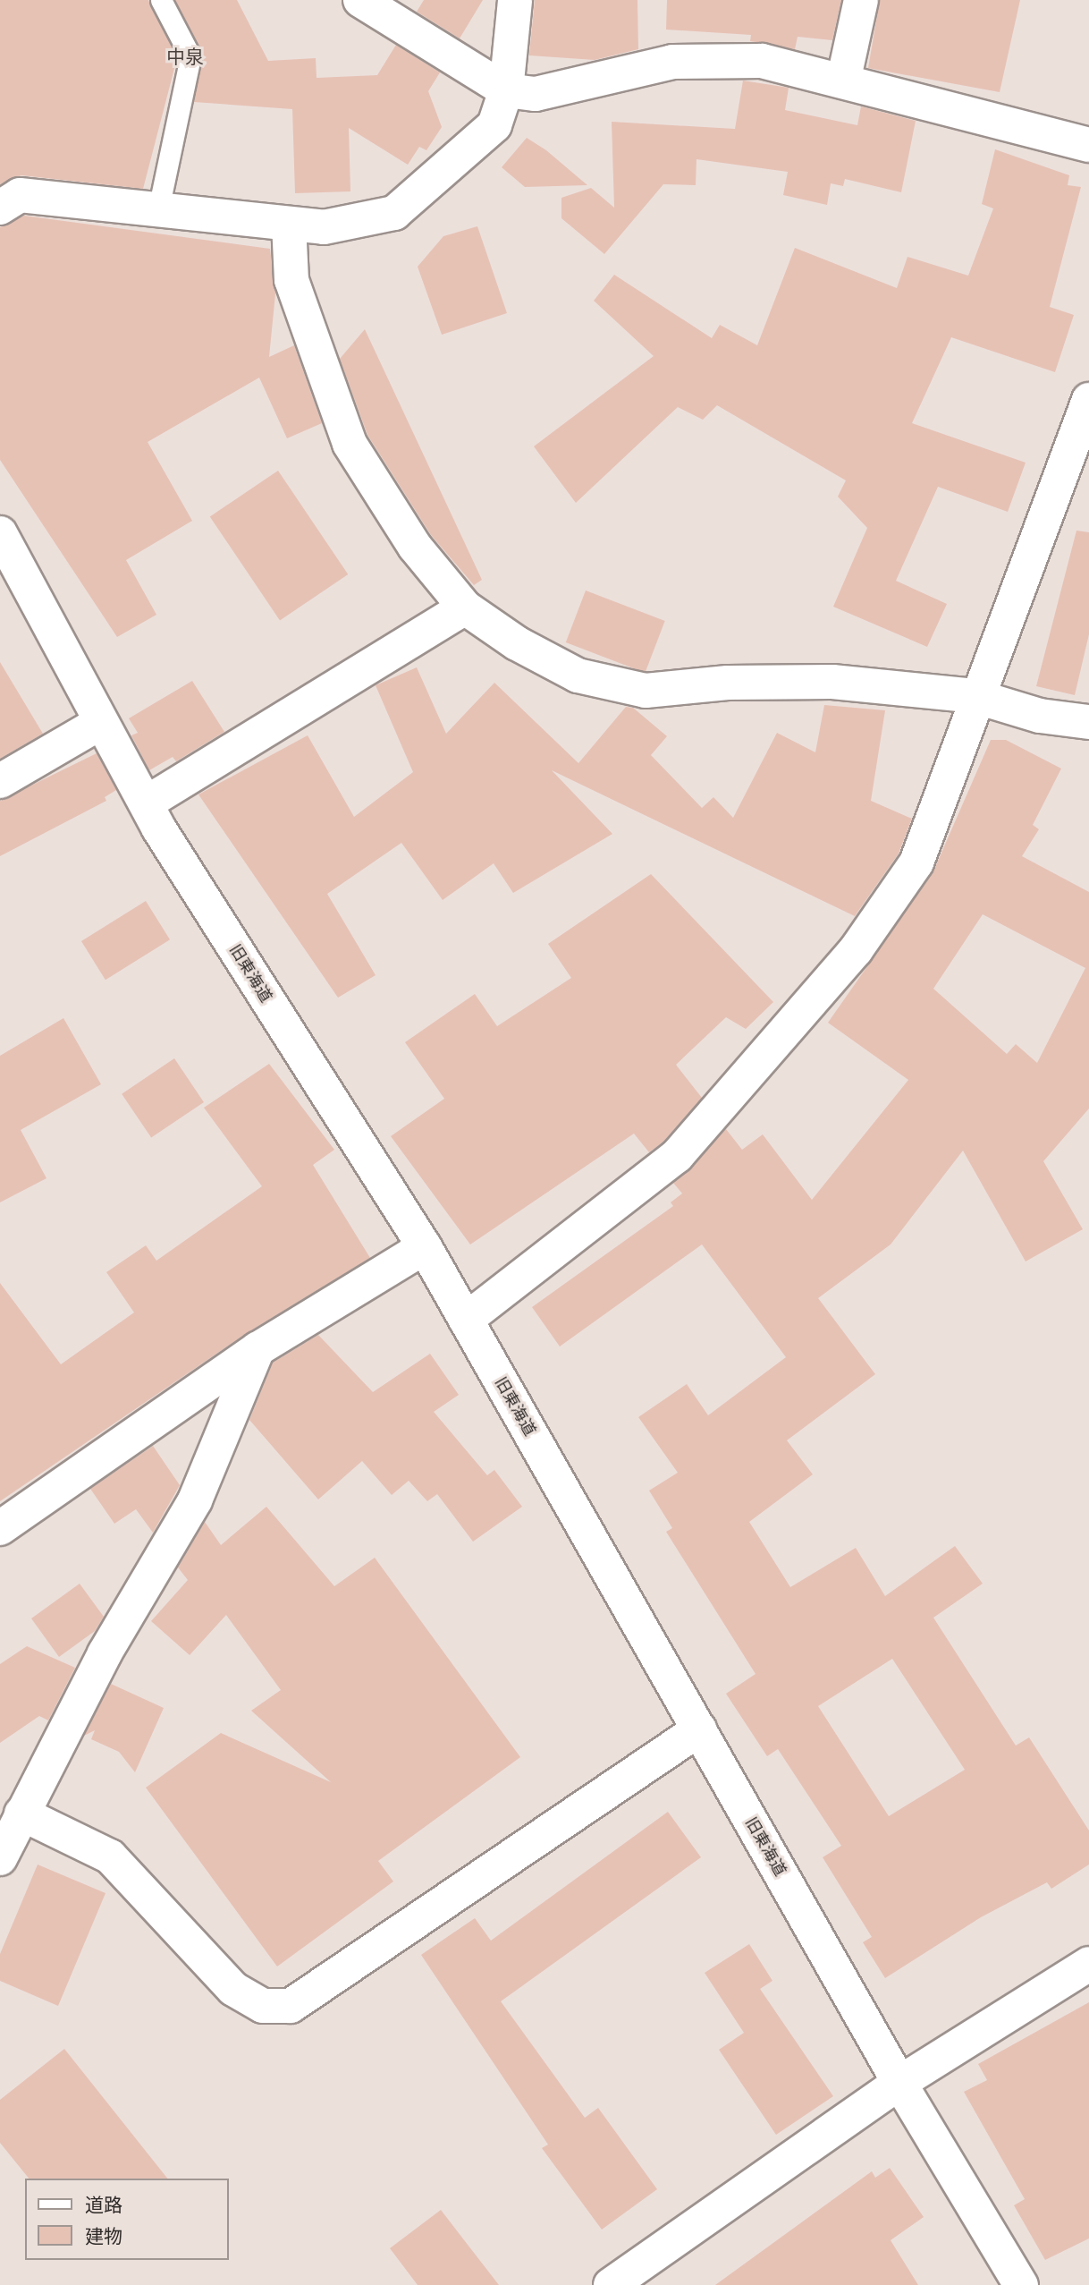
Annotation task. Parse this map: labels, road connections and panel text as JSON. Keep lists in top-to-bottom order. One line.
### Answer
{"streets":{"street":["旧東海道"]},"districts":["中泉"],"legend":["道路","建物"]}
